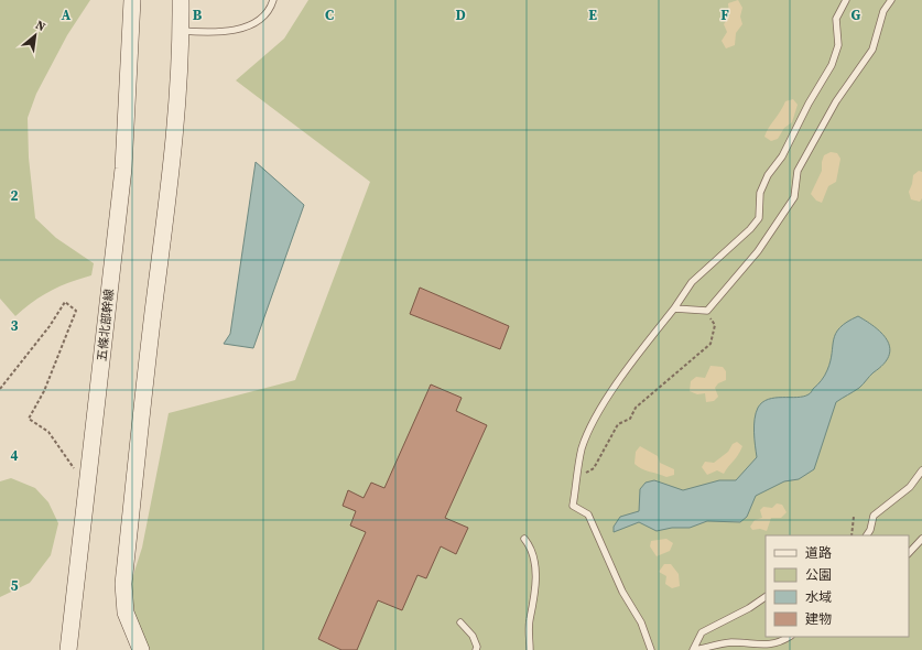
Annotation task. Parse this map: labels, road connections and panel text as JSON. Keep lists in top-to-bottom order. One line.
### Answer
{"streets":{"street":["五條北部幹線"]},"legend":["道路","公園","水域","建物"],"north":"top right","grid":{"columns":["A","B","C","D","E","F","G"],"rows":["2","3","4","5"]}}
